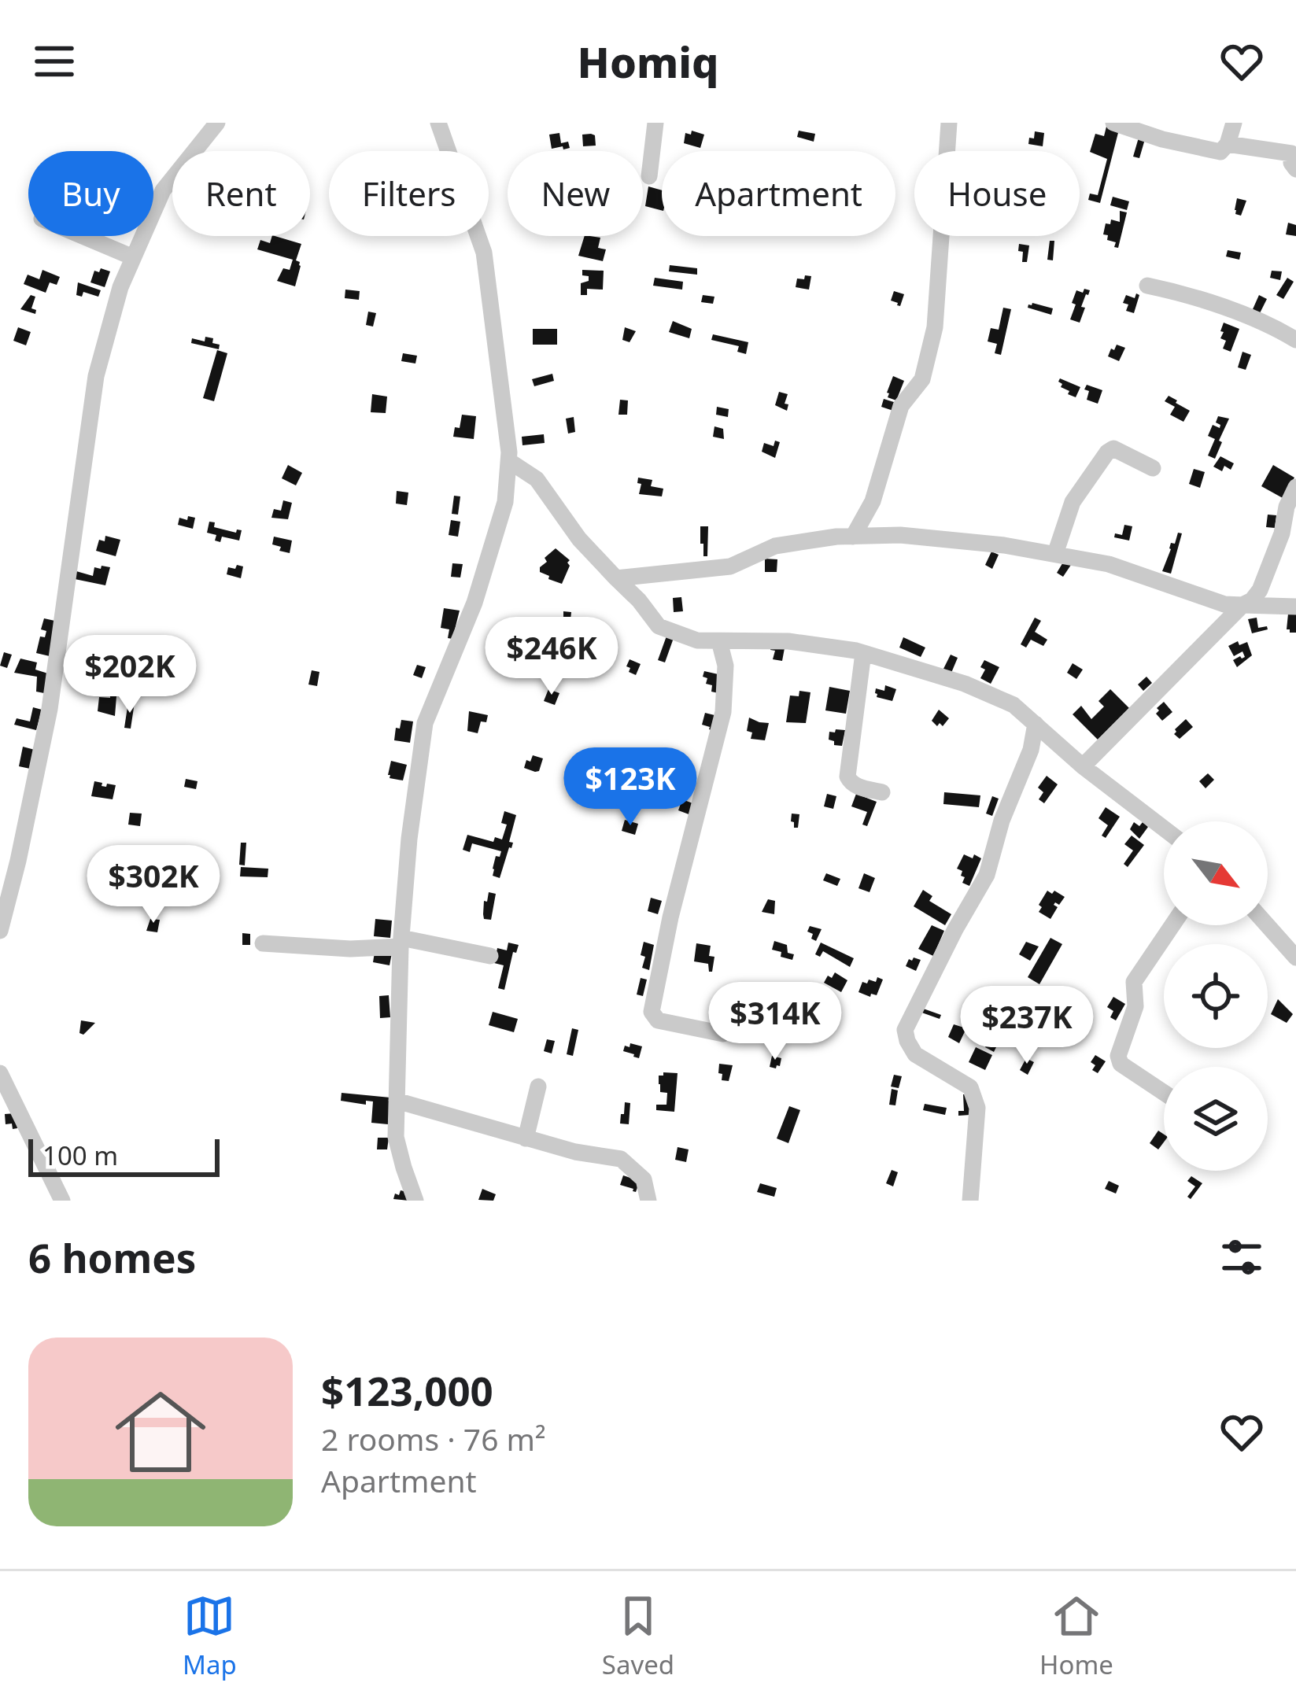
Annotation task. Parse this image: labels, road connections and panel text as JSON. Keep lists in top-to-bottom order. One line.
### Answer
{"scale_bar":"100 m","north":"bottom right","page":{"header":"Homiq","chip":["Buy","Rent","Filters","New","Apartment","House"],"price":["$246K","$202K","$123K","$302K","$314K","$237K"],"scale":"100 m","heading":"6 homes","list":[{"name":"$123,000","note":"2 rooms · 76 m² · Apartment"}],"tabs":["Map","Saved","Home"]}}
